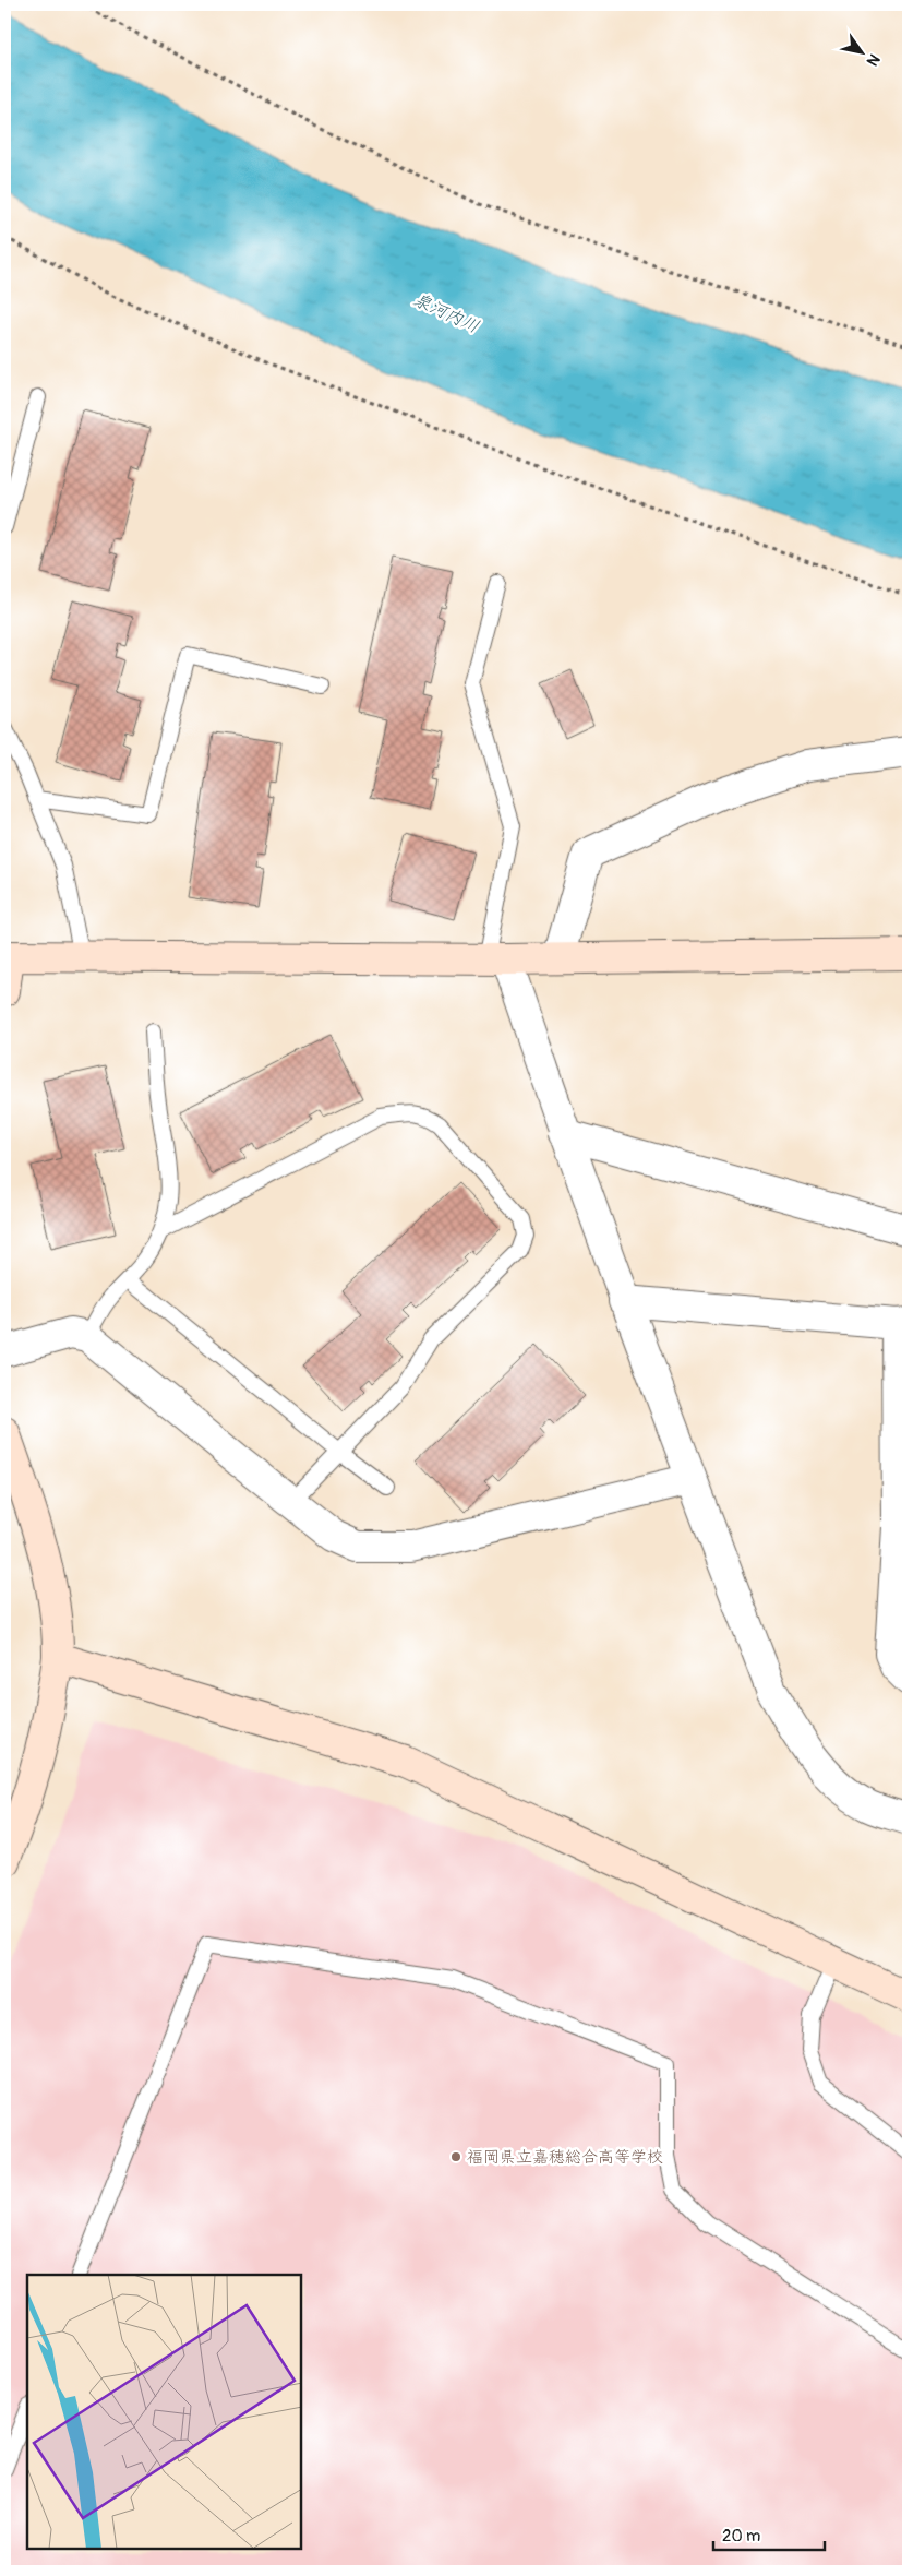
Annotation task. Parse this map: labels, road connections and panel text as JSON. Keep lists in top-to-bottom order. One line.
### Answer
{"water":["泉河内川"],"places":["福岡県立嘉穂総合高等学校"],"scale_bar":"20 m","north":"bottom right"}
